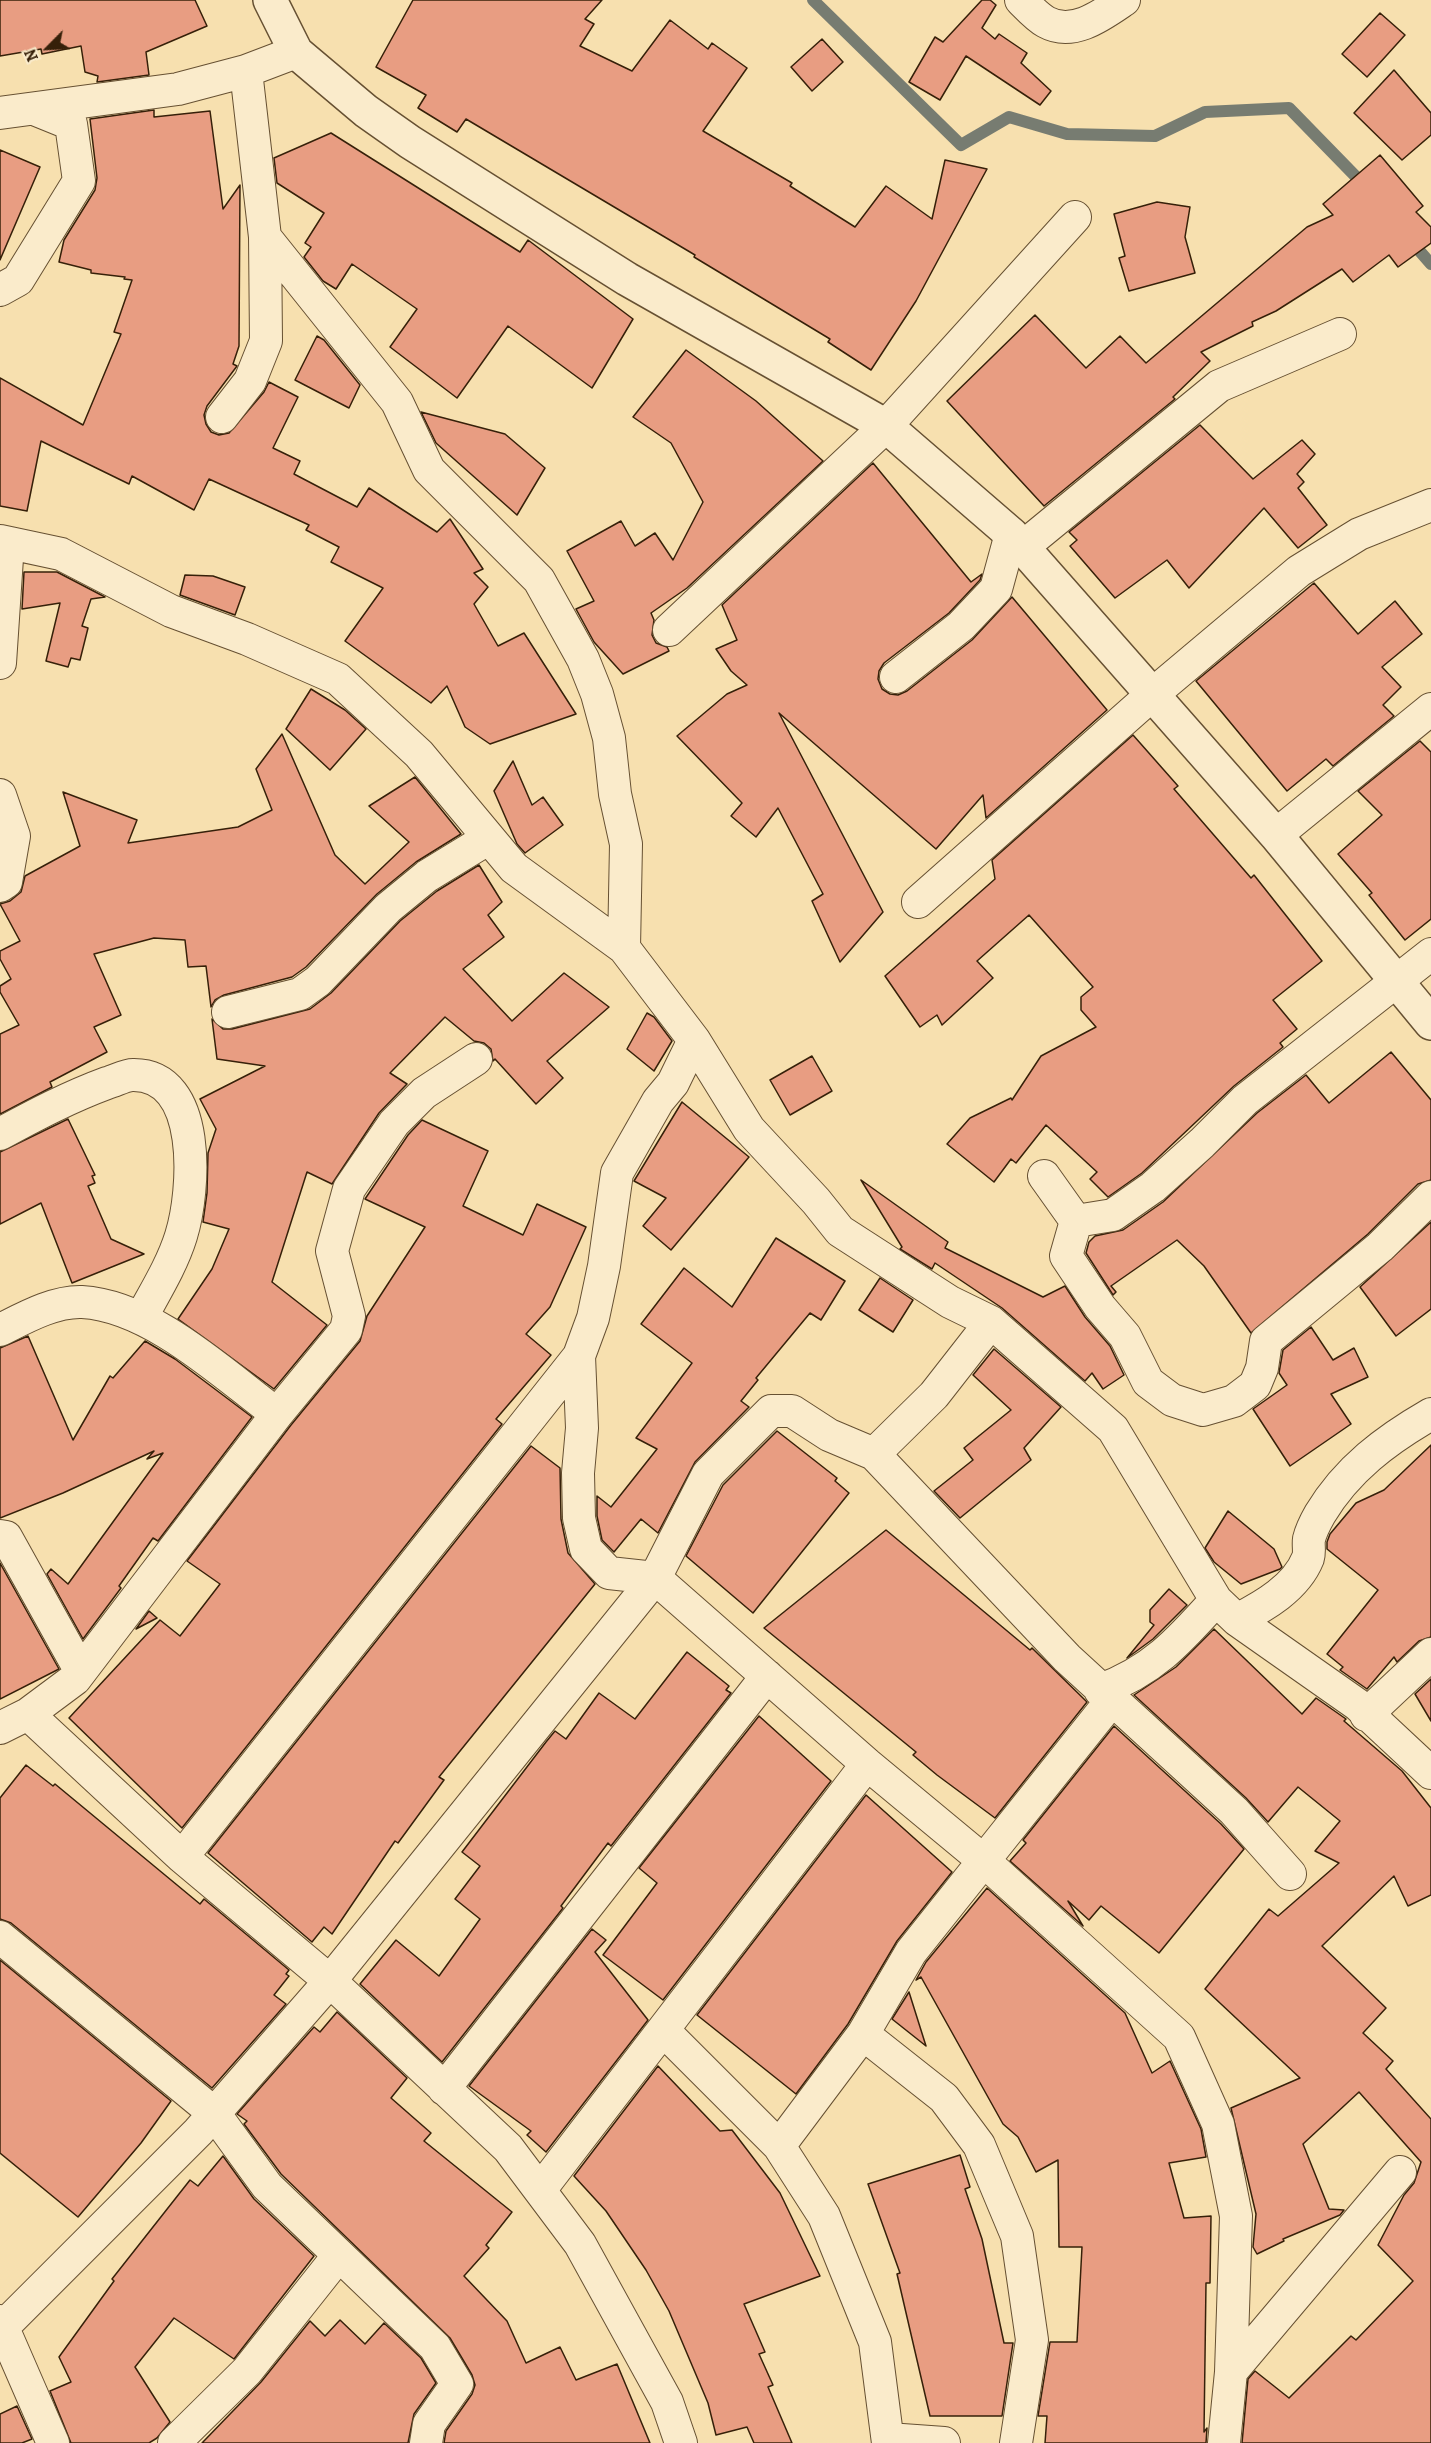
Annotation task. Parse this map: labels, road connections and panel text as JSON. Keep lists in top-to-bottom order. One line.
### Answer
{"north":"bottom left"}
